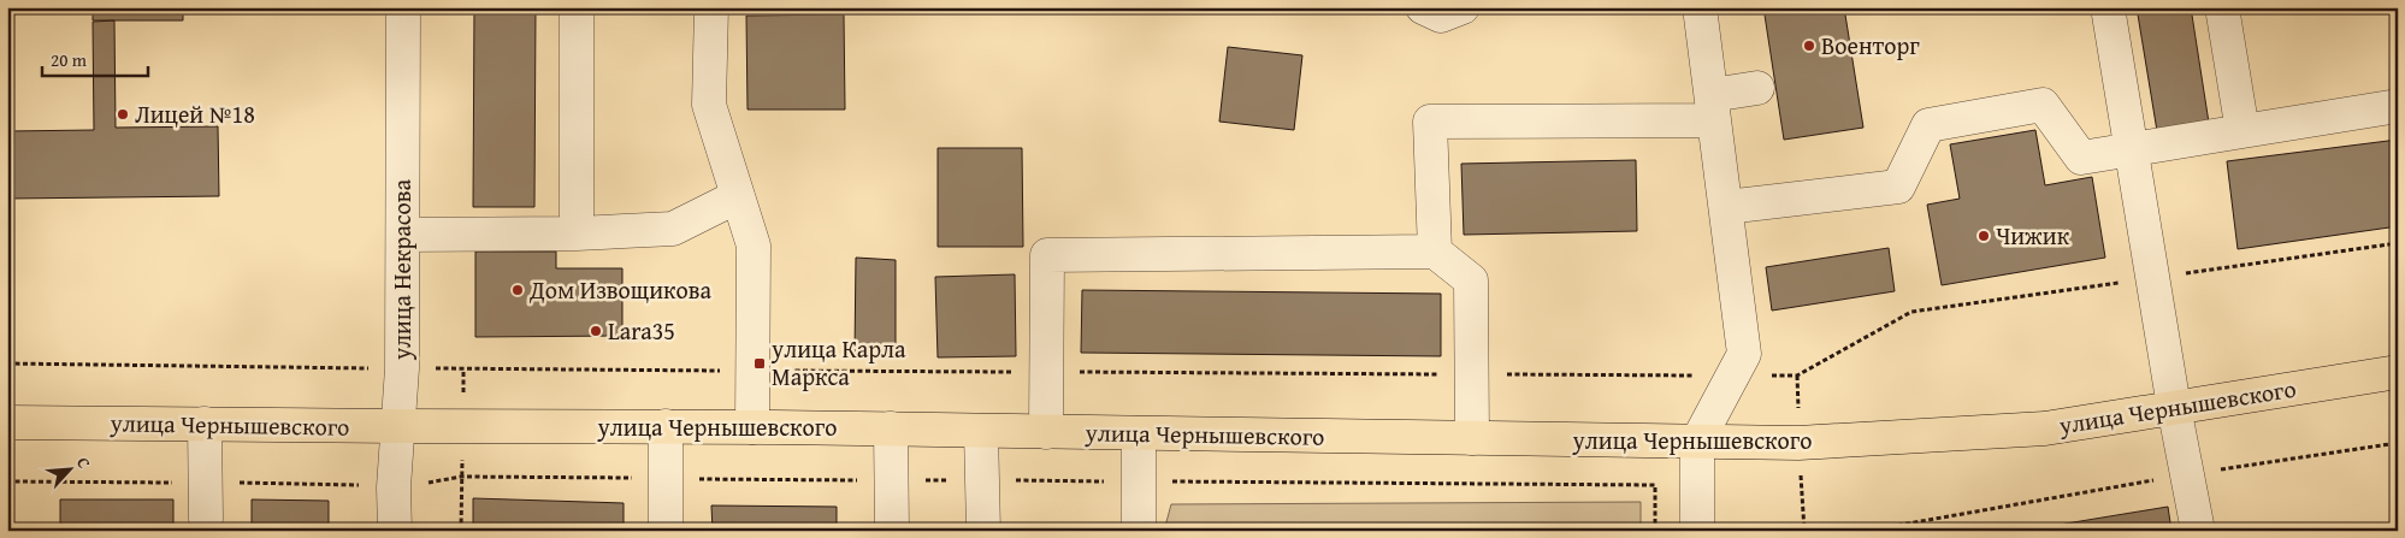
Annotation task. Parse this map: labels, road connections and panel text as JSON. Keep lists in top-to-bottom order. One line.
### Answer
{"streets":{"main road":["улица Чернышевского"],"street":["улица Некрасова"]},"crossings":[["улица Некрасова","улица Чернышевского"]],"places":{"other":["Военторг","Лицей №18","Чижик","Дом Извощикова","Lara35"],"transit":["улица Карла Маркса"]},"scale_bar":"20 m","north":"top right"}
